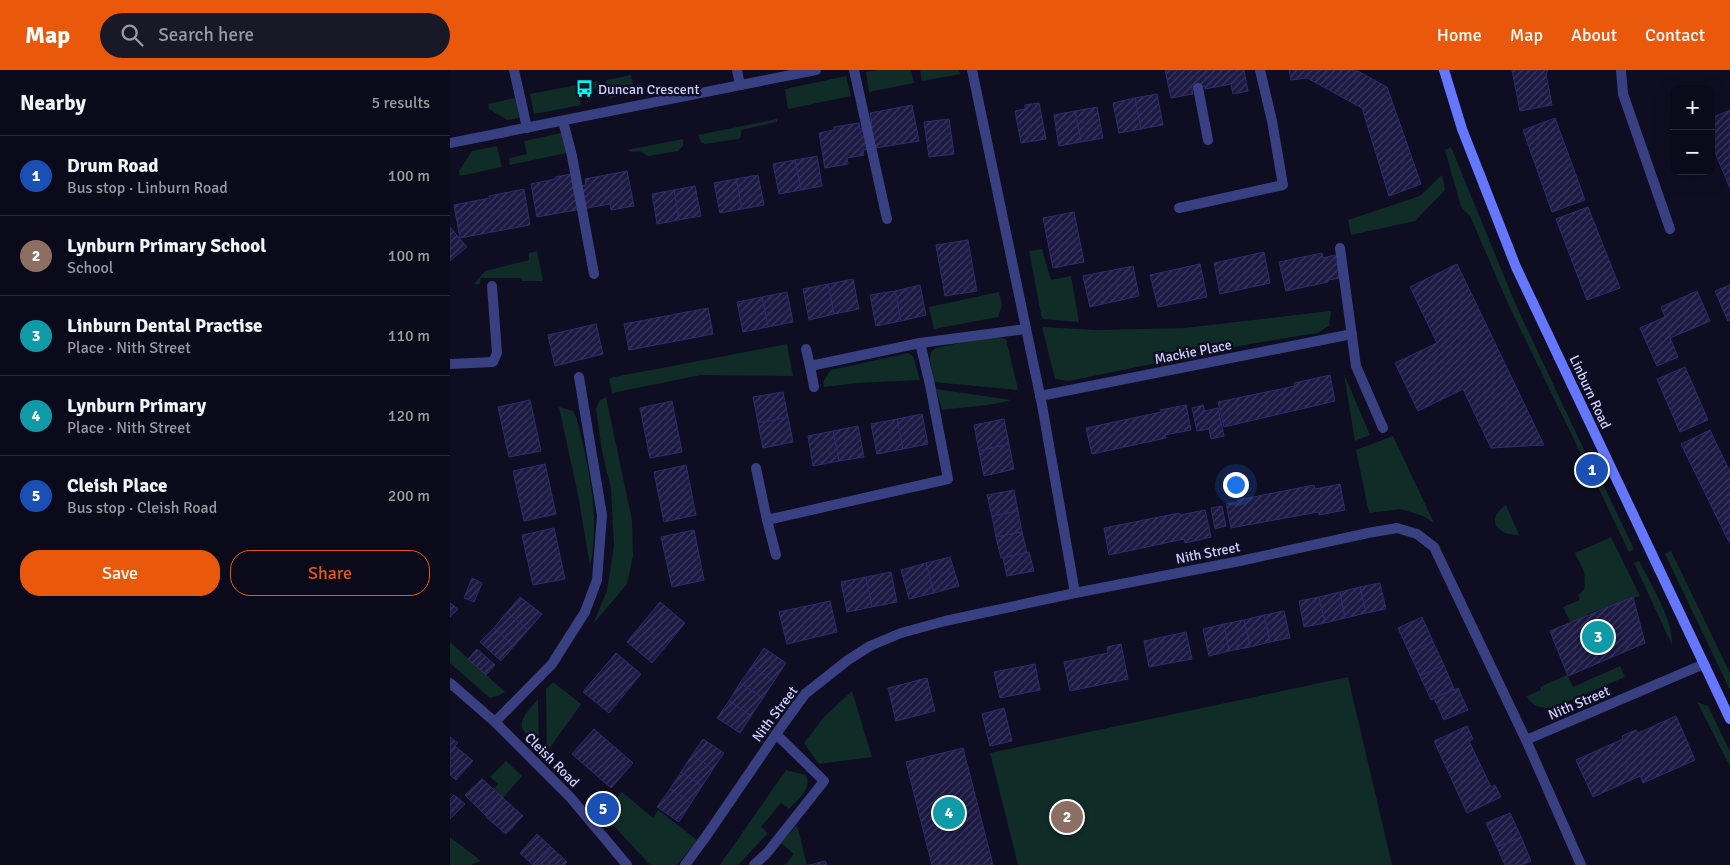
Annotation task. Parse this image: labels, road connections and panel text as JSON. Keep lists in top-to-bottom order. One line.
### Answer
{"streets":{"street":["Mackie Place","Linburn Road","Nith Street","Cleish Road"]},"crossings":[["Linburn Road","Nith Street"]],"places":{"bus stop":["Duncan Crescent"]},"page":{"header":"Map","search":"Search here","nav":["Home","Map","About","Contact"],"heading":["Nearby","5 results"],"map_buttons":["+","−"],"list":[{"mark":"1","name":"Drum Road","note":"Bus stop · Linburn Road","value":"100 m"},{"mark":"2","name":"Lynburn Primary School","note":"School","value":"100 m"},{"mark":"3","name":"Linburn Dental Practise","note":"Place · Nith Street","value":"110 m"},{"mark":"4","name":"Lynburn Primary","note":"Place · Nith Street","value":"120 m"},{"mark":"5","name":"Cleish Place","note":"Bus stop · Cleish Road","value":"200 m"}],"pins":["1","3","5","4","2"],"buttons":["Save","Share"]}}
